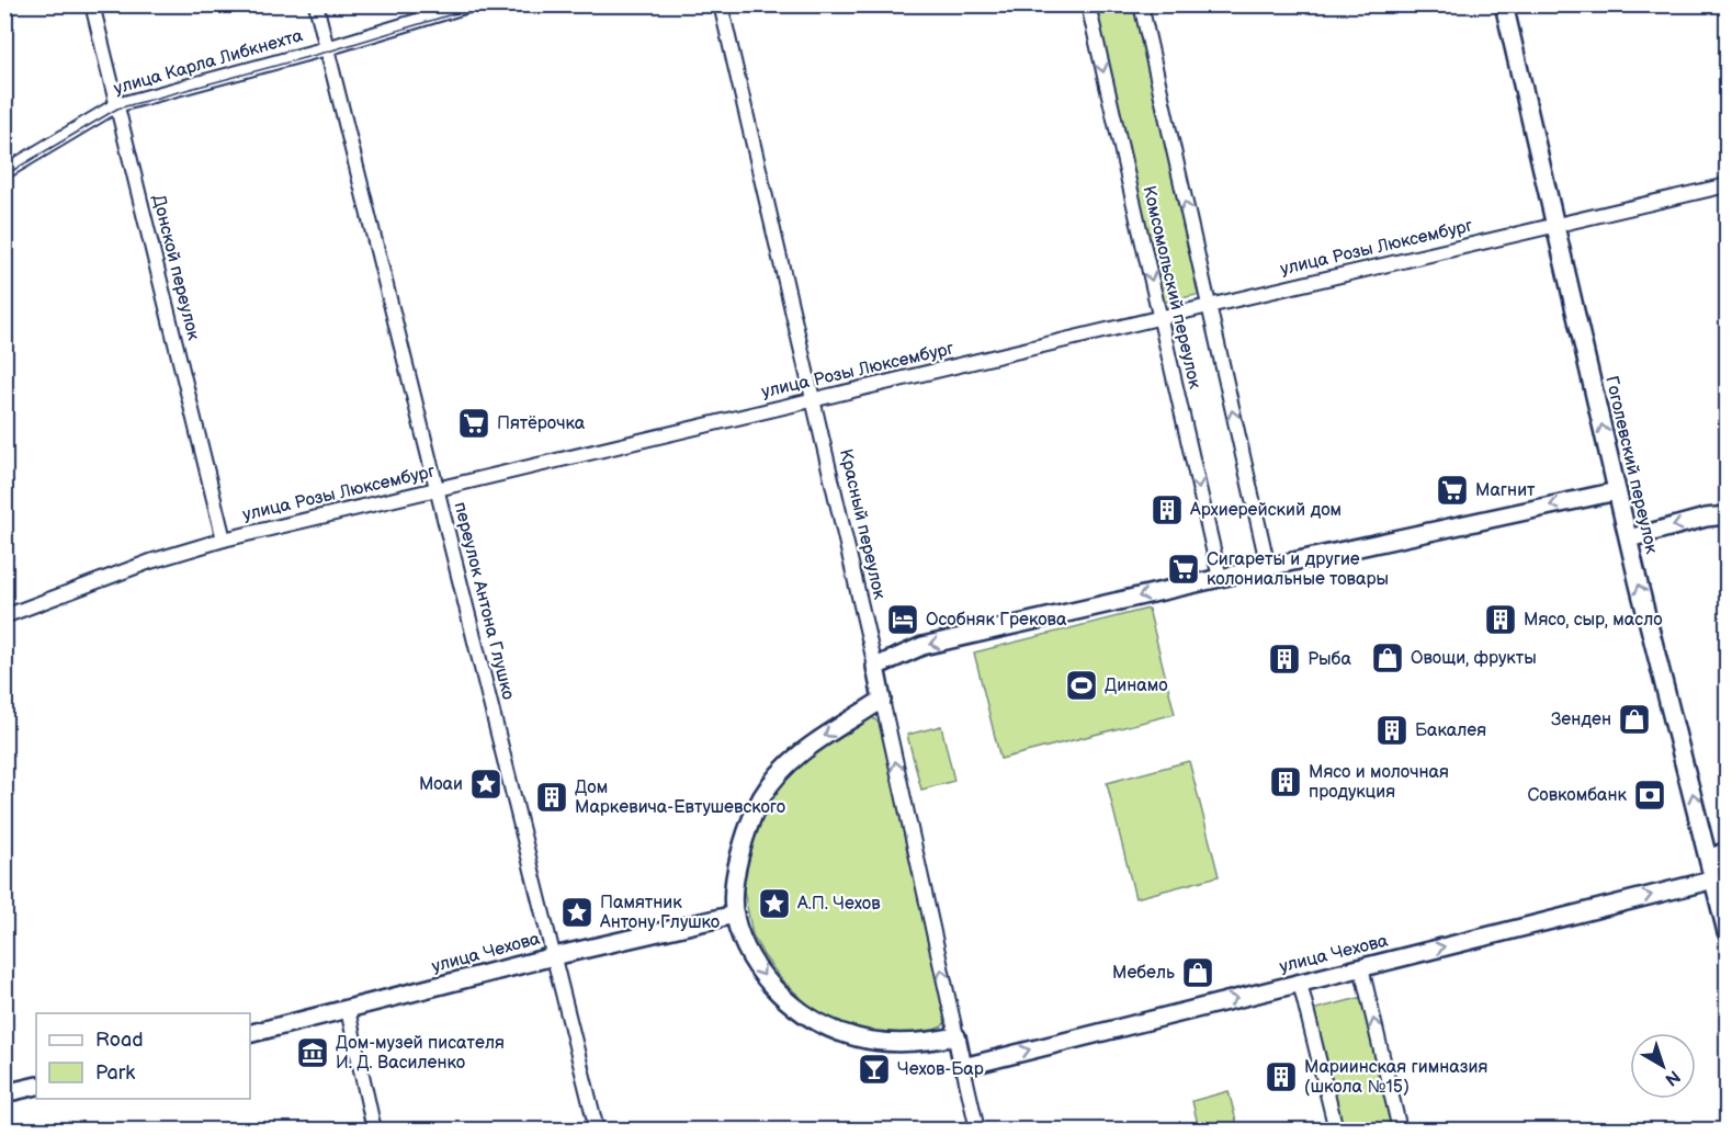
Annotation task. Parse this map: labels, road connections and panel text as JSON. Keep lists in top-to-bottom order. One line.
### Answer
{"streets":{"main road":["Гоголевский переулок","Красный переулок","улица Чехова"],"street":["улица Карла Либкнехта","улица Розы Люксембург","Донской переулок","Комсомольский переулок","переулок Антона Глушко"]},"crossings":[["улица Карла Либкнехта","Донской переулок"],["улица Карла Либкнехта","переулок Антона Глушко"],["улица Розы Люксембург","Донской переулок"],["улица Розы Люксембург","Комсомольский переулок"],["улица Розы Люксембург","Гоголевский переулок"],["улица Розы Люксембург","Красный переулок"],["улица Розы Люксембург","переулок Антона Глушко"],["Гоголевский переулок","улица Чехова"],["Красный переулок","улица Чехова"],["переулок Антона Глушко","улица Чехова"]],"one_way":["Гоголевский переулок","улица Чехова"],"places":{"supermarket":["Пятёрочка","Магнит","Сигареты и другие колониальные товары"],"building":["Архиерейский дом","Мясо, сыр, масло","Рыба","Бакалея","Мясо и молочная продукция","Дом Маркевича-Евтушевского","Мариинская гимназия (школа №15)"],"hotel":["Особняк Грекова"],"shop":["Овощи, фрукты","Зенден","Мебель"],"sports":["Динамо"],"place":["Моаи","А.П. Чехов","Памятник Антону Глушко"],"bank":["Совкомбанк"],"museum":["Дом-музей писателя И. Д. Василенко"],"bar":["Чехов-Бар"]},"legend":["Road","Park"],"north":"bottom right"}
